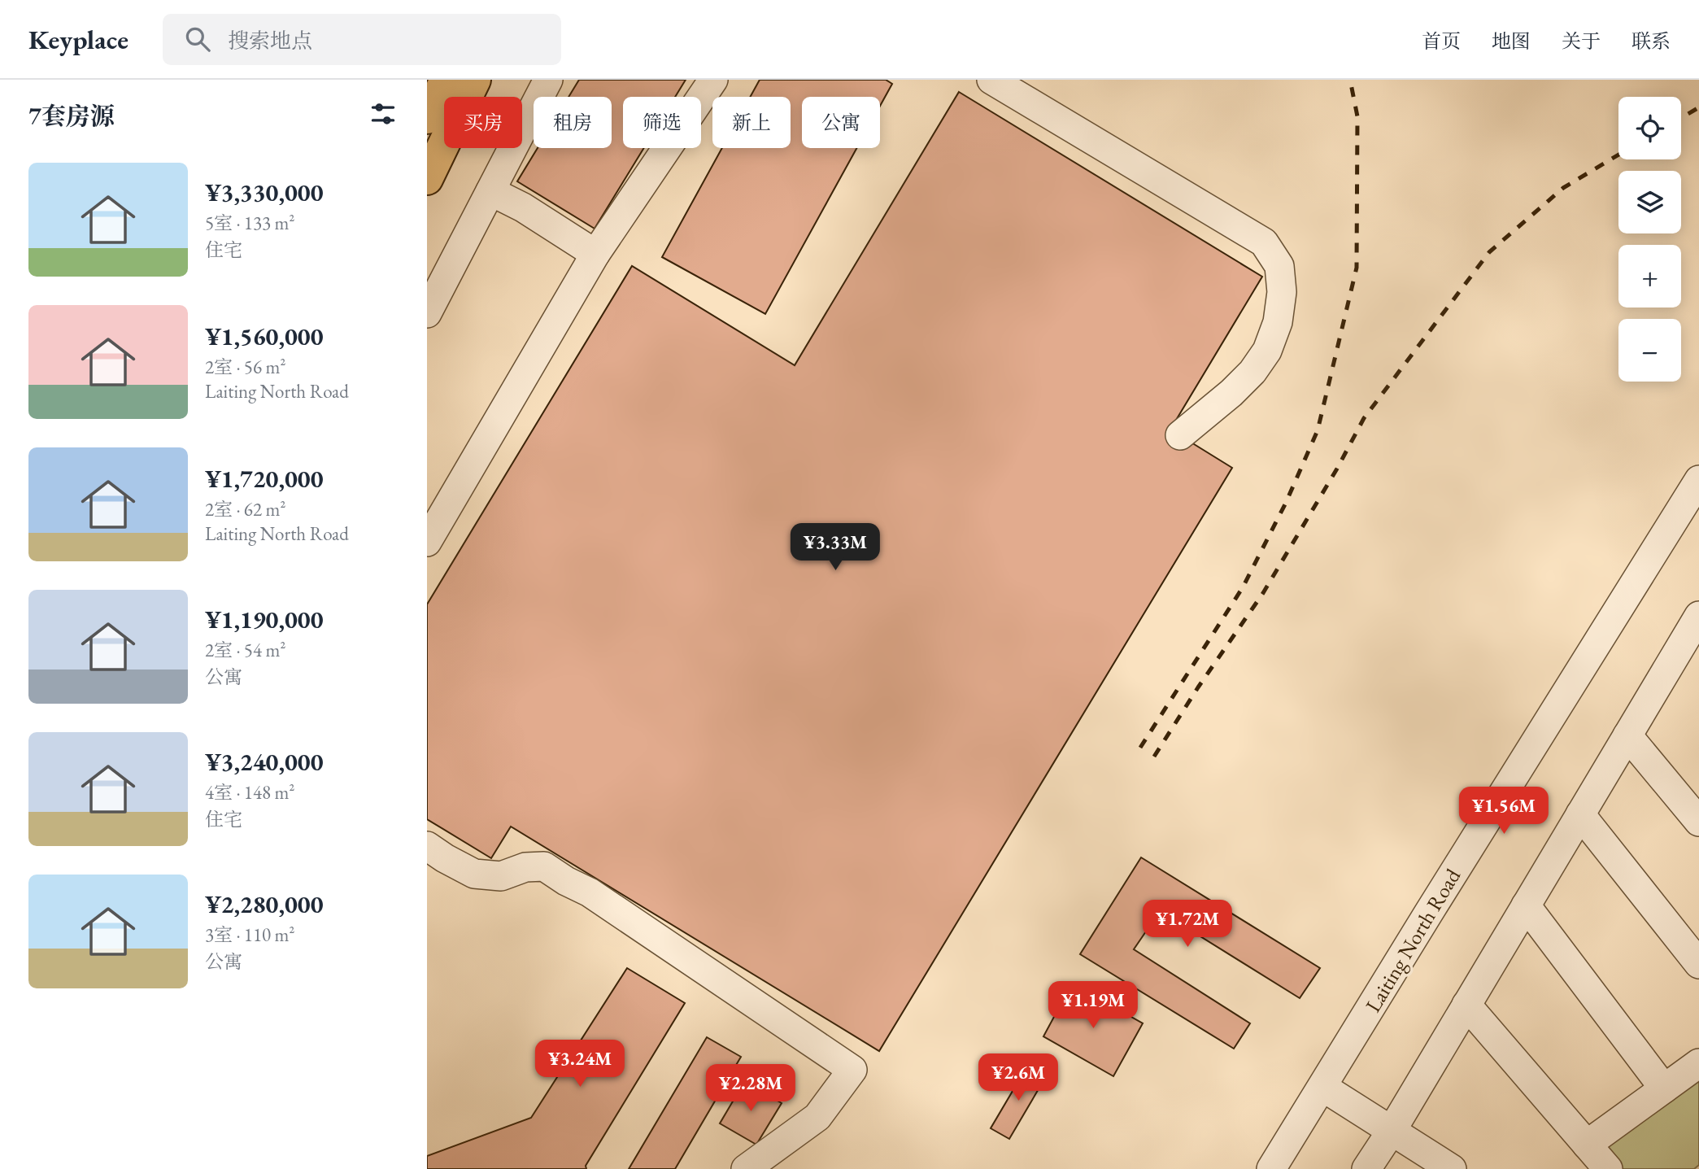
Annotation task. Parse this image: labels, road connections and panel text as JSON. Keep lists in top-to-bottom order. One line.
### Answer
{"streets":{"street":["Laiting North Road"]},"page":{"header":"Keyplace","search":"搜索地点","nav":["首页","地图","关于","联系"],"heading":"7套房源","map_buttons":["+","−"],"chip":["买房","租房","筛选","新上","公寓"],"list":[{"name":"¥3,330,000","note":"5室 · 133 m² · 住宅"},{"name":"¥1,560,000","note":"2室 · 56 m² · Laiting North Road"},{"name":"¥1,720,000","note":"2室 · 62 m² · Laiting North Road"},{"name":"¥1,190,000","note":"2室 · 54 m² · 公寓"},{"name":"¥3,240,000","note":"4室 · 148 m² · 住宅"},{"name":"¥2,280,000","note":"3室 · 110 m² · 公寓"}],"price":["¥3.33M","¥1.56M","¥1.72M","¥1.19M","¥3.24M","¥2.6M","¥2.28M"]}}
